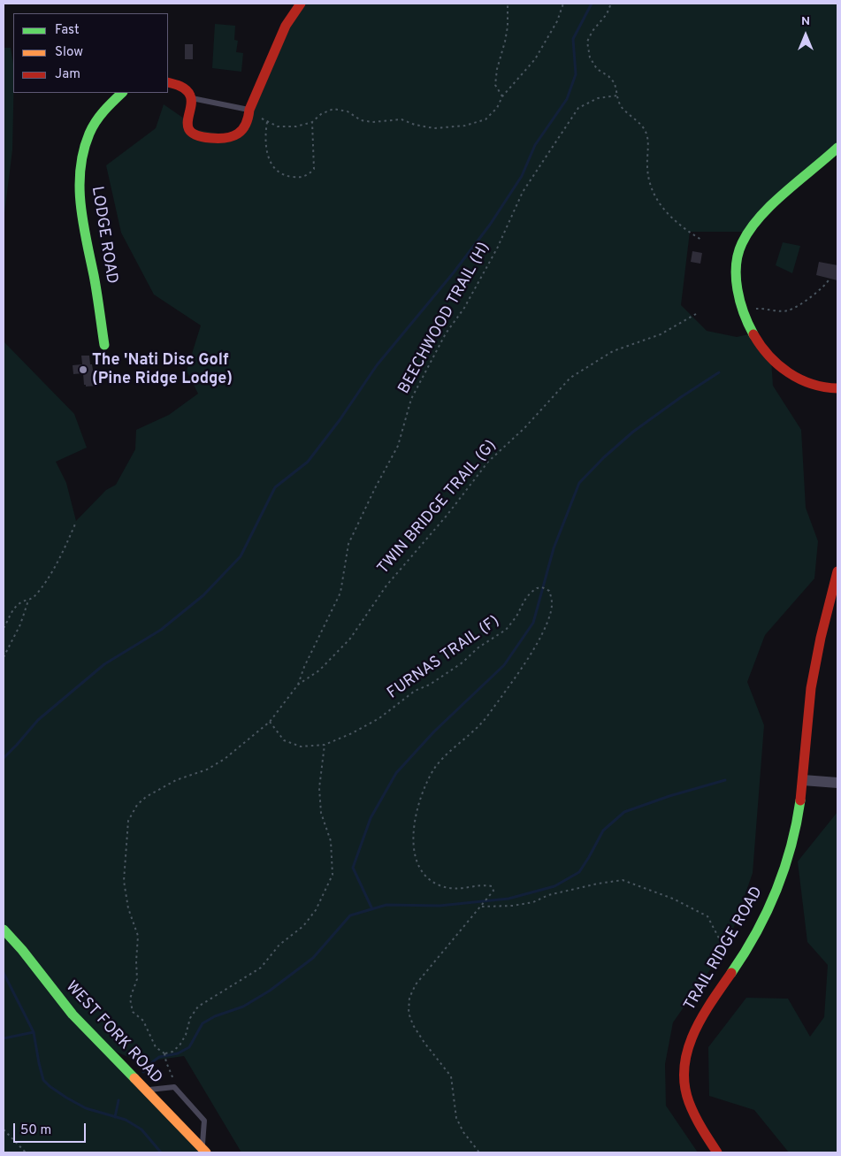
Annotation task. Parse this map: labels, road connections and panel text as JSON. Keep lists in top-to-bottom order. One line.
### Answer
{"streets":{"street":["LODGE ROAD","TRAIL RIDGE ROAD","WEST FORK ROAD"],"path":["BEECHWOOD TRAIL (H)","TWIN BRIDGE TRAIL (G)","FURNAS TRAIL (F)"]},"crossings":[["BEECHWOOD TRAIL (H)","TWIN BRIDGE TRAIL (G)"],["TWIN BRIDGE TRAIL (G)","FURNAS TRAIL (F)"]],"places":["The 'Nati Disc Golf (Pine Ridge Lodge)"],"legend":["Fast","Slow","Jam"],"scale_bar":"50 m","north":"top"}
